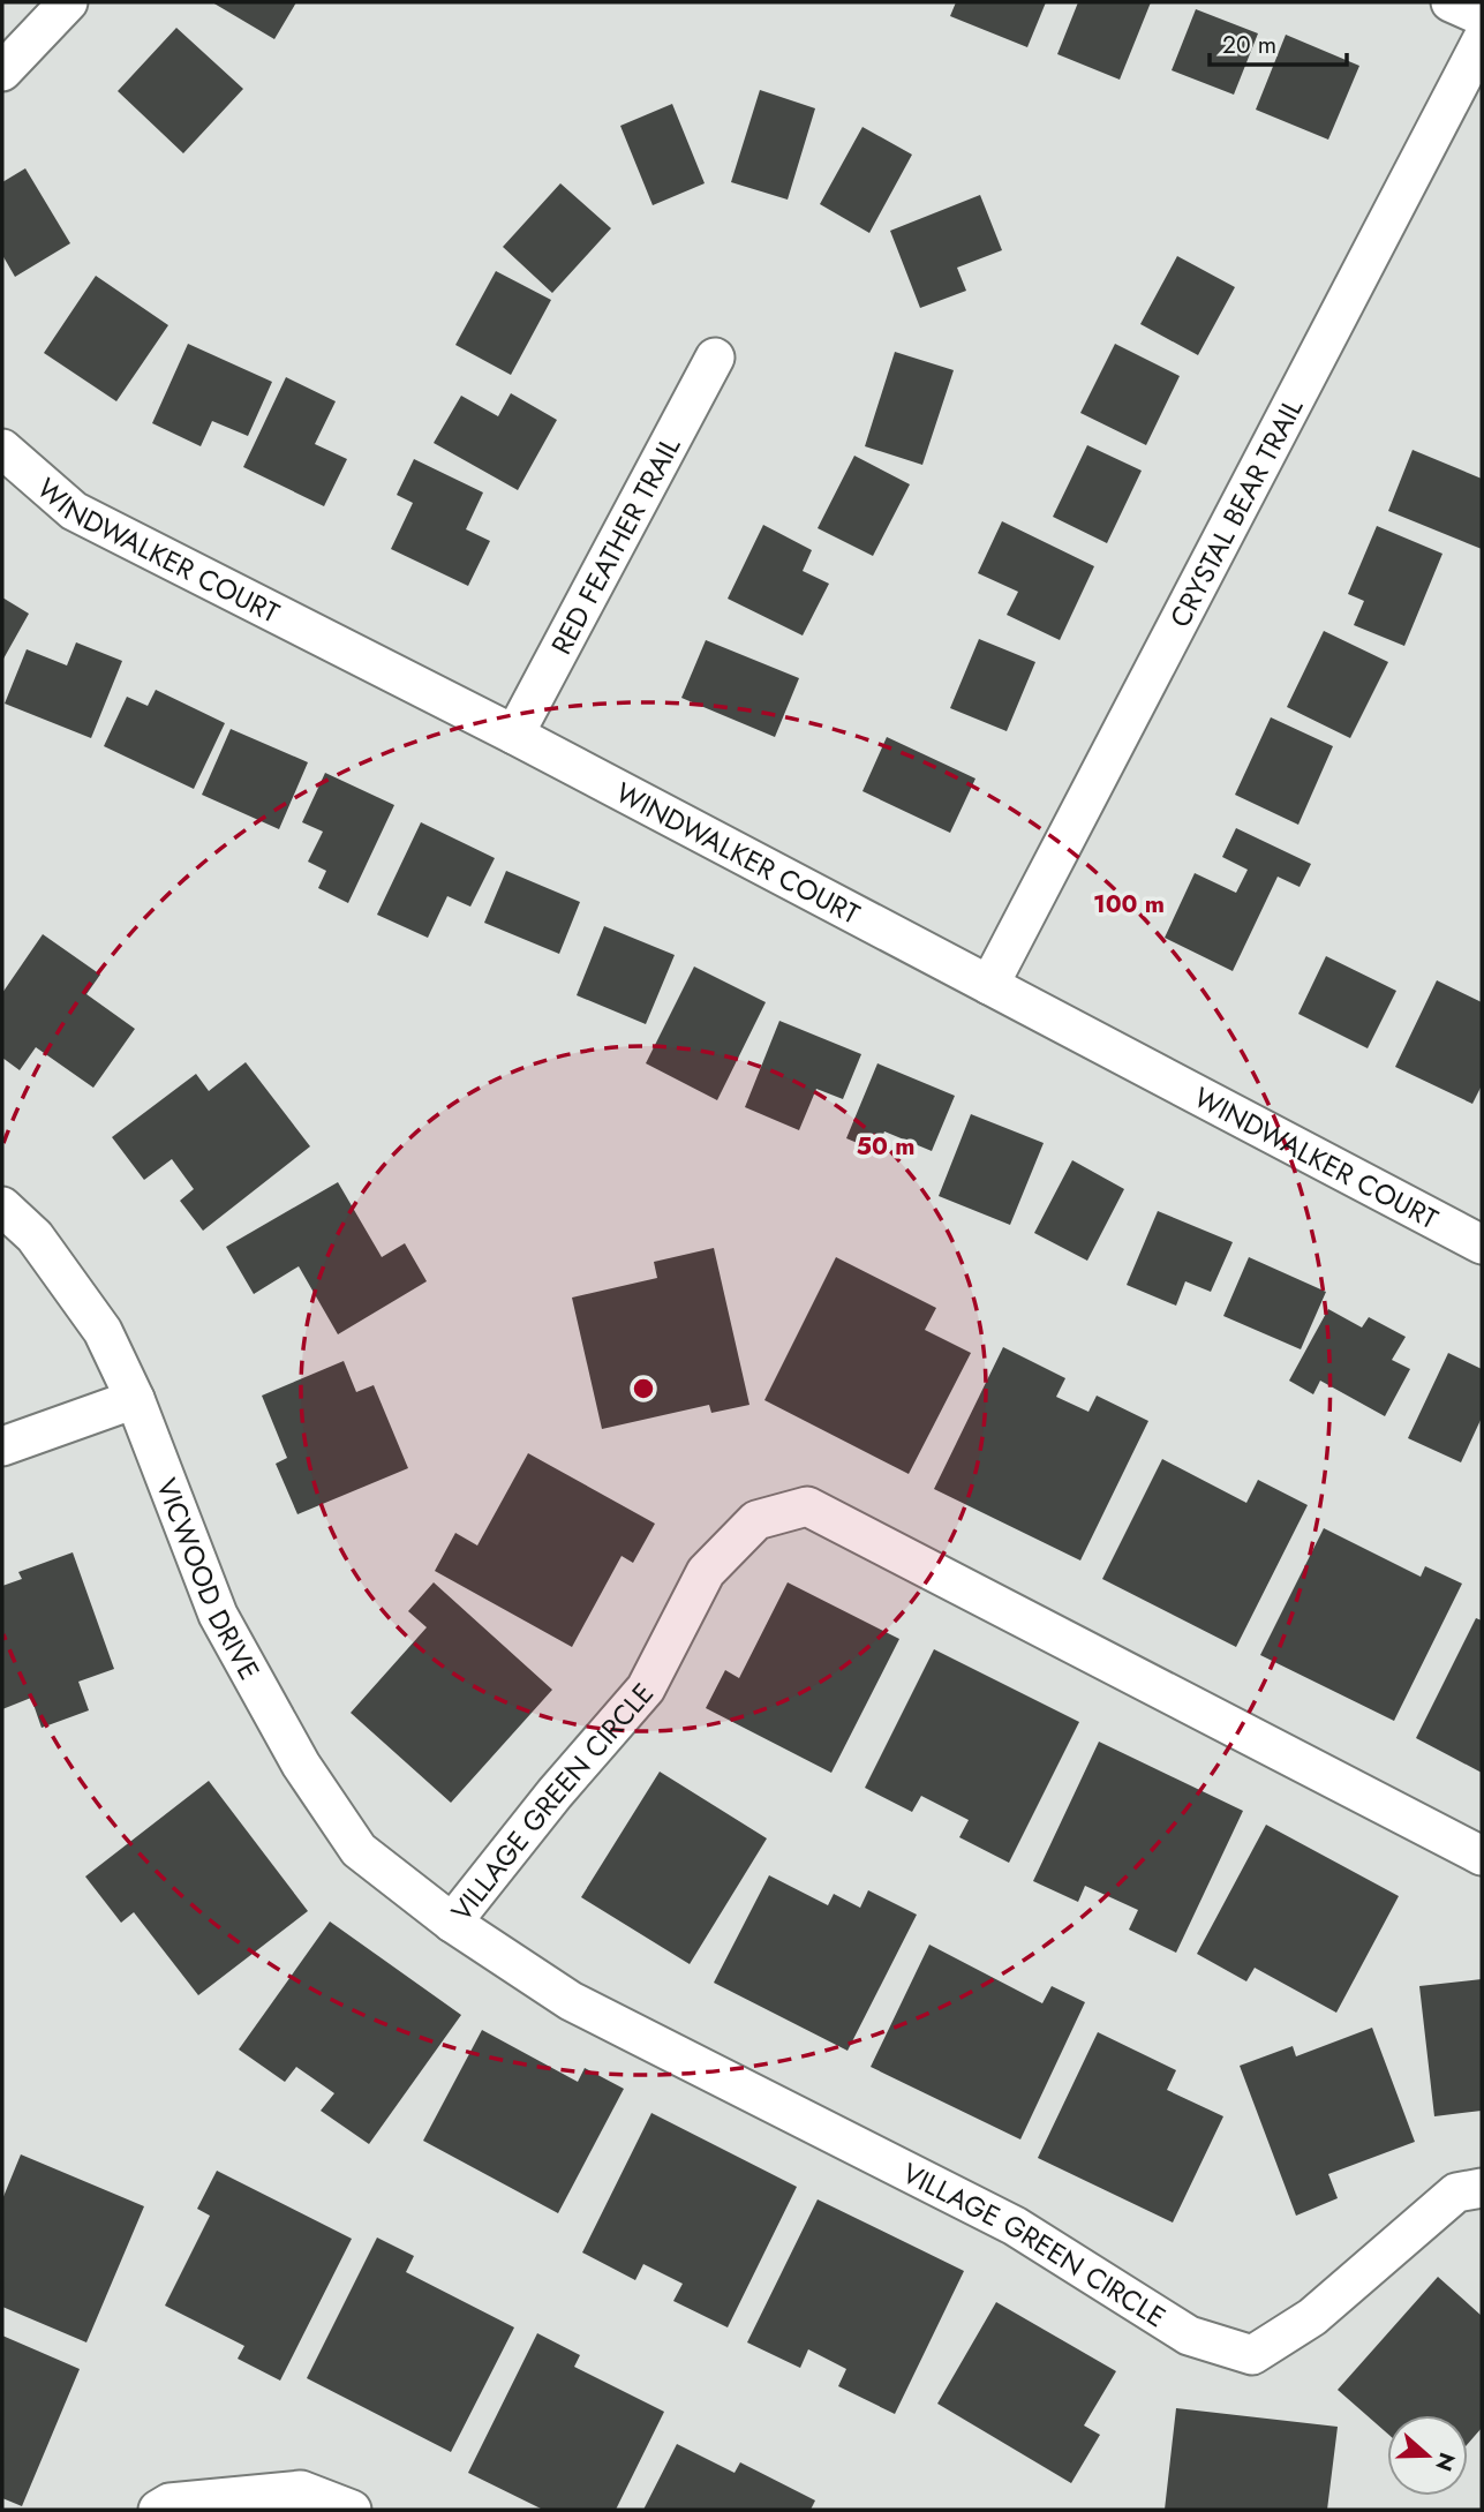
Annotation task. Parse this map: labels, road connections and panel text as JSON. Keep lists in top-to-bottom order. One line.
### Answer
{"streets":{"street":["CRYSTAL BEAR TRAIL","RED FEATHER TRAIL","WINDWALKER COURT","VICWOOD DRIVE","VILLAGE GREEN CIRCLE"]},"crossings":[["CRYSTAL BEAR TRAIL","WINDWALKER COURT"],["RED FEATHER TRAIL","WINDWALKER COURT"],["VICWOOD DRIVE","VILLAGE GREEN CIRCLE"]],"scale_bar":"20 m","north":"right","rings":["100 m","50 m"]}
